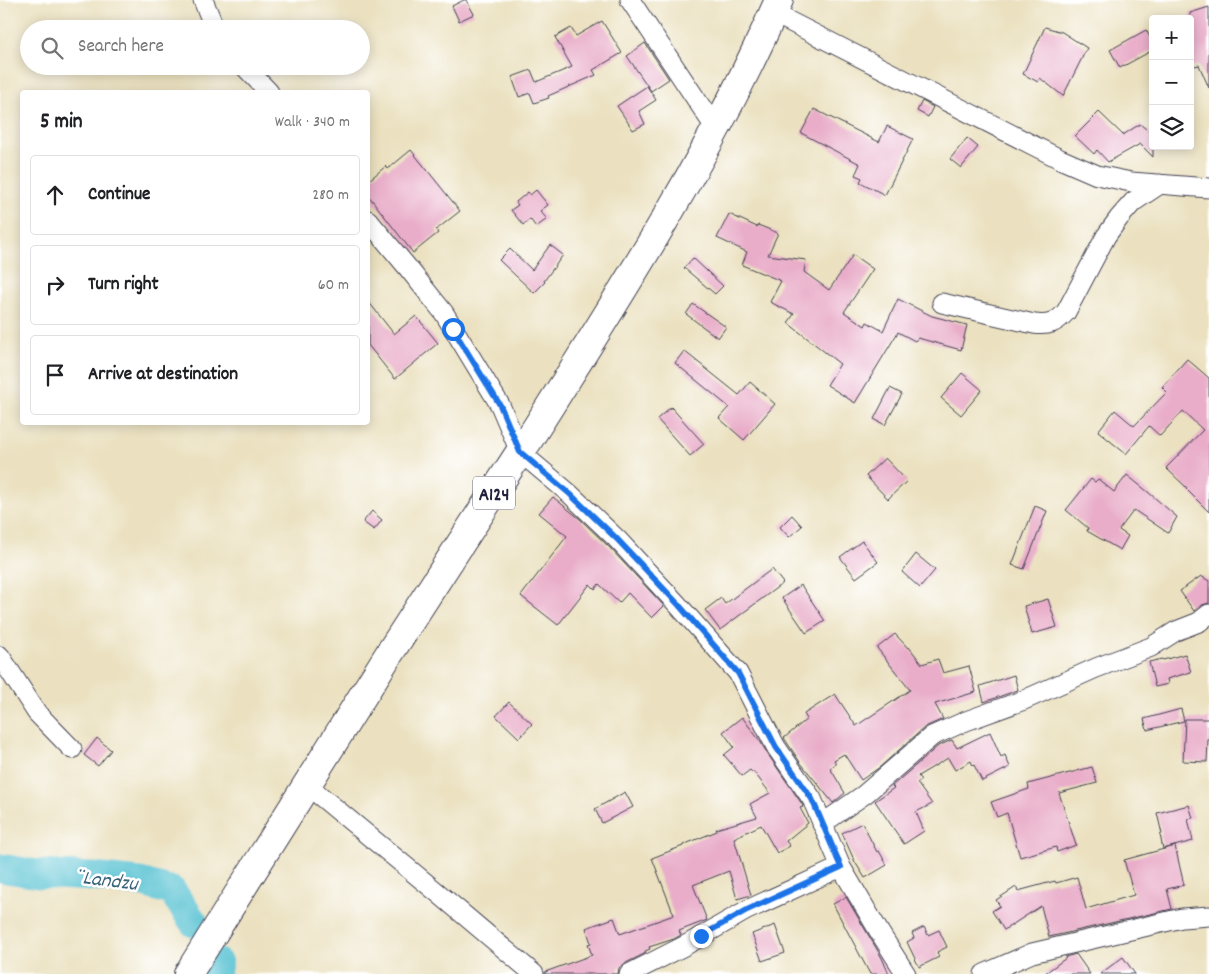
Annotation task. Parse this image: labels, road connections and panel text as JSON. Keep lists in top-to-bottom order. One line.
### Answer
{"streets":{"highway":["A124"]},"water":["¨Landzu"],"page":{"map_buttons":["+","−"],"search":"Search here","heading":["5 min","Walk · 340 m"],"list":[["Continue","280 m"],["Turn right","60 m"],"Arrive at destination"]}}
